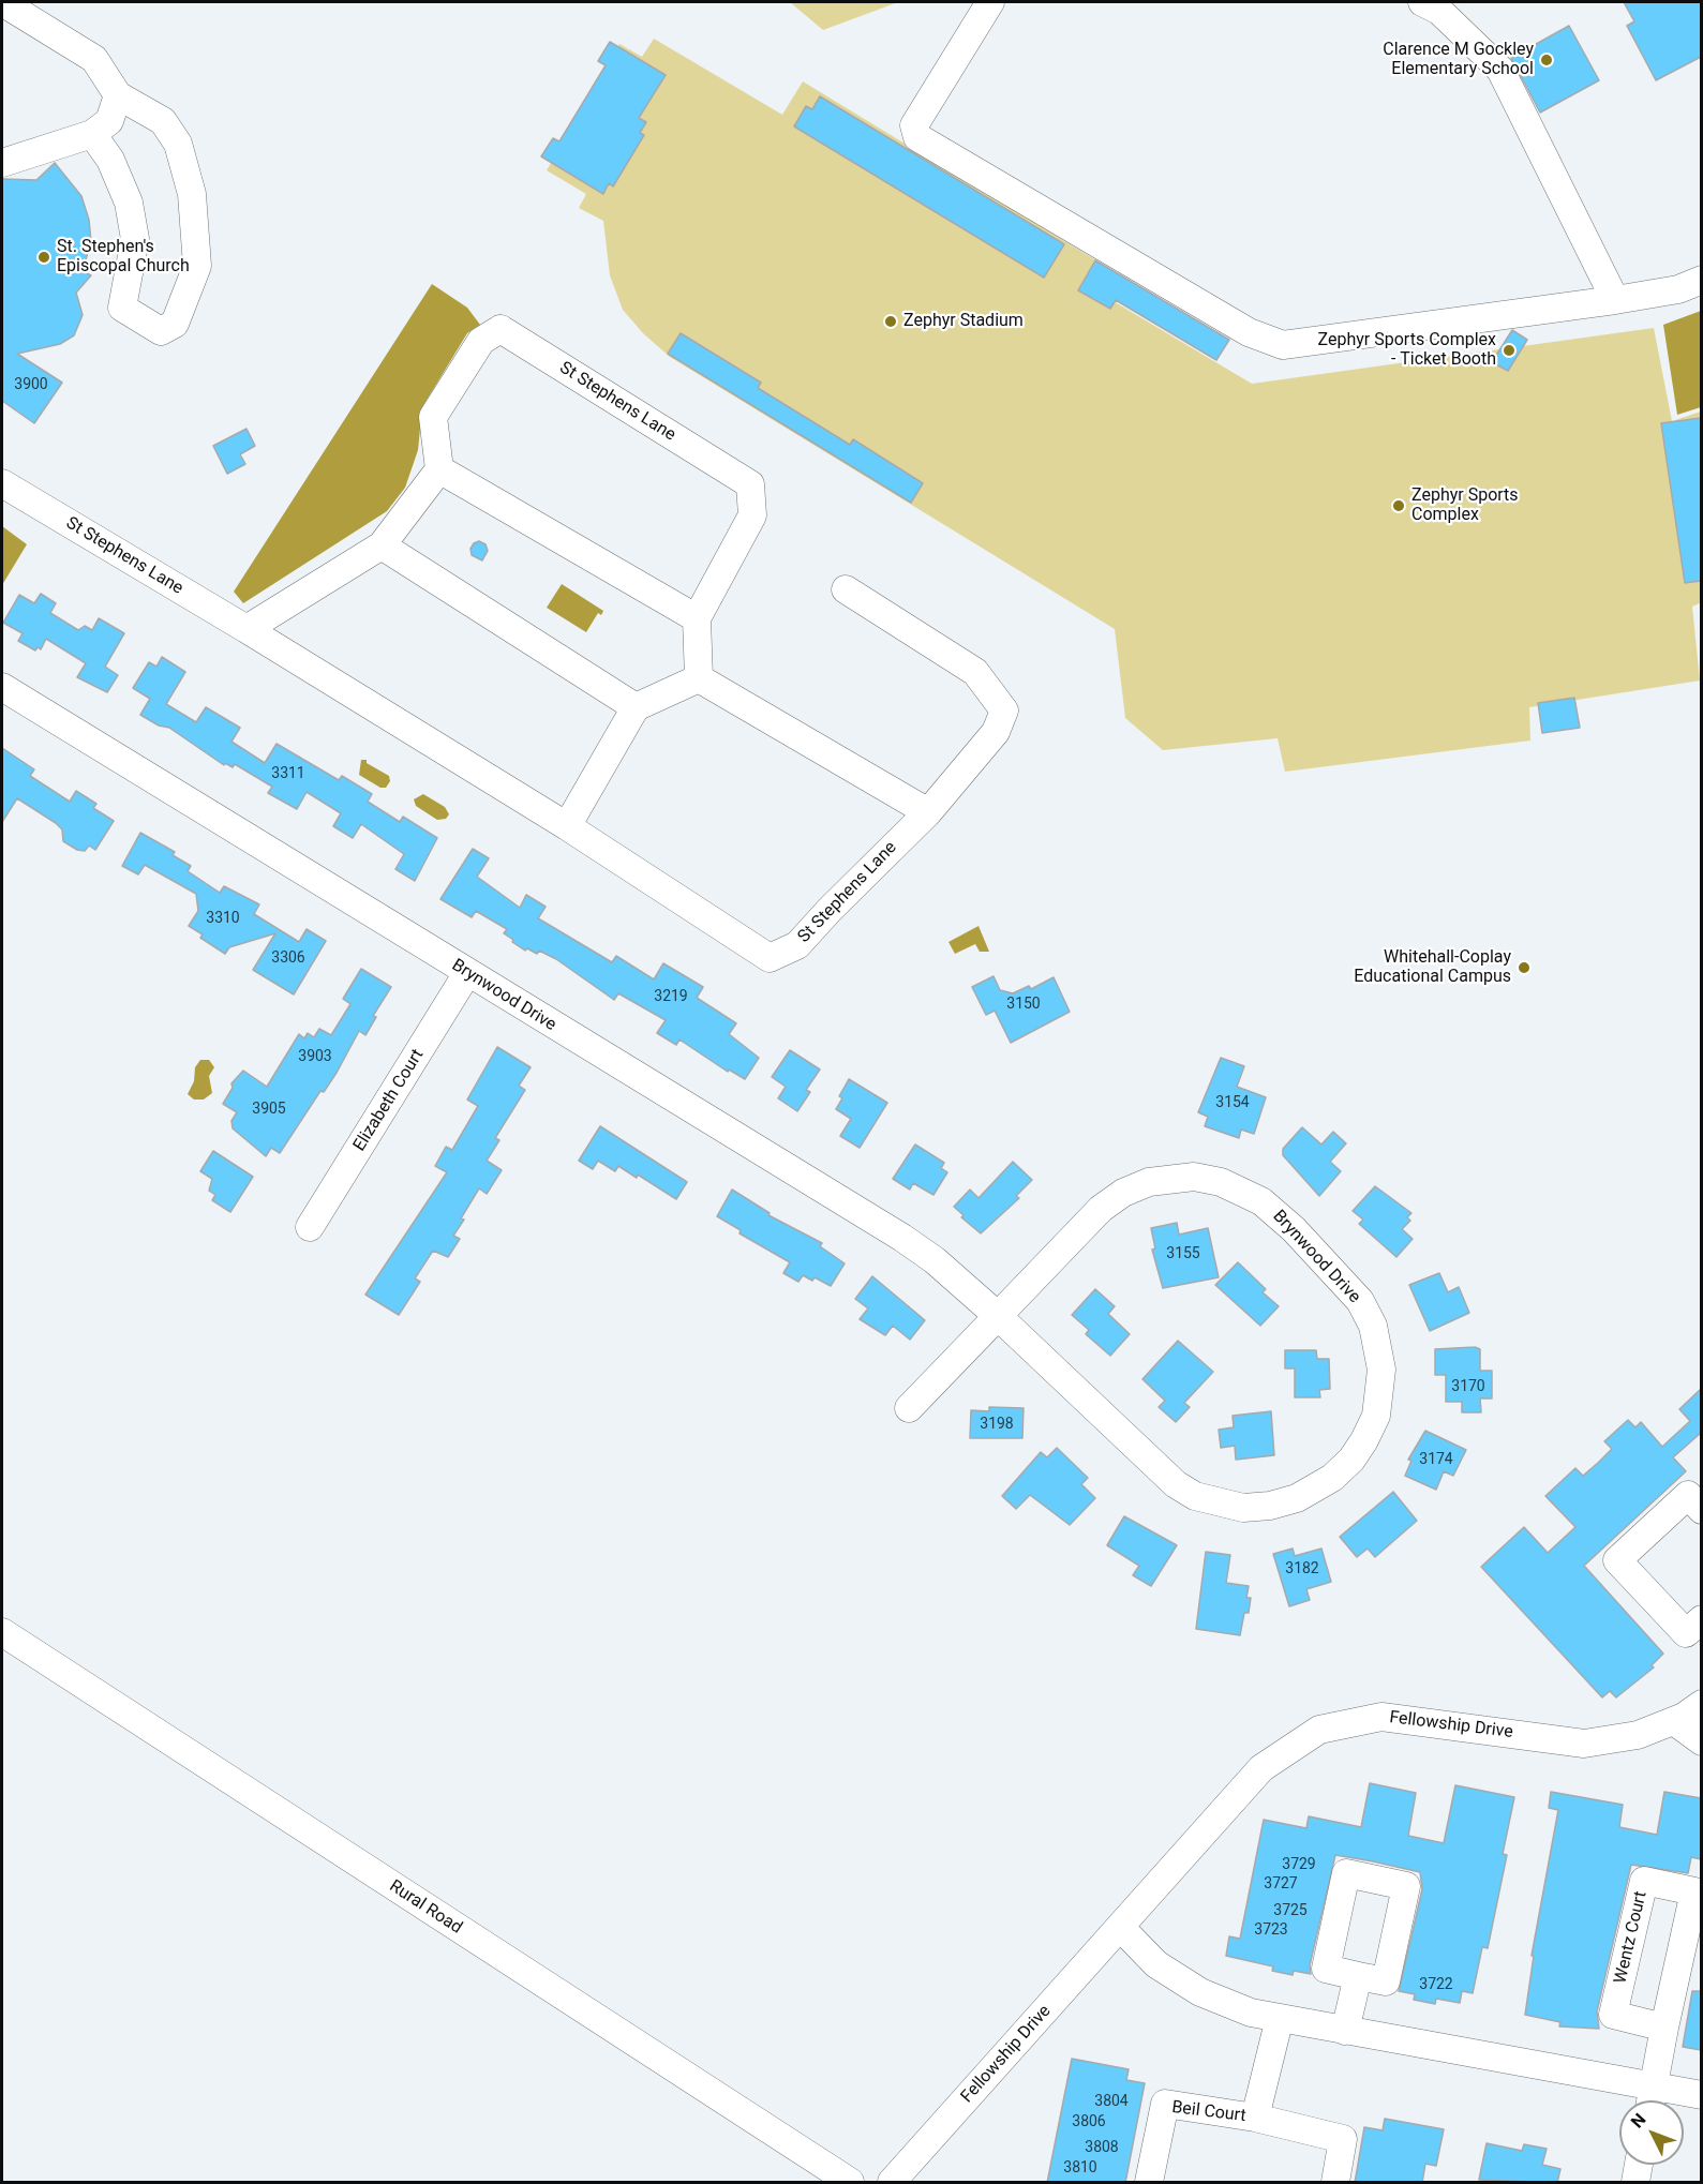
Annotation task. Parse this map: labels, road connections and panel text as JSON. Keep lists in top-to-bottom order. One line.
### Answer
{"streets":{"street":["St Stephens Lane","Brynwood Drive","Elizabeth Court","Fellowship Drive","Rural Road","Wentz Court","Beil Court"]},"crossings":[["Brynwood Drive","Elizabeth Court"]],"places":["Clarence M Gockley Elementary School","St. Stephen's Episcopal Church","Zephyr Stadium","Zephyr Sports Complex - Ticket Booth","Zephyr Sports Complex","Whitehall-Coplay Educational Campus"],"house_numbers":["3900","3311","3310","3306","3219","3150","3903","3154","3905","3155","3170","3198","3174","3182","3729","3727","3725","3723","3722","3804","3806","3808","3810"],"north":"top left"}
